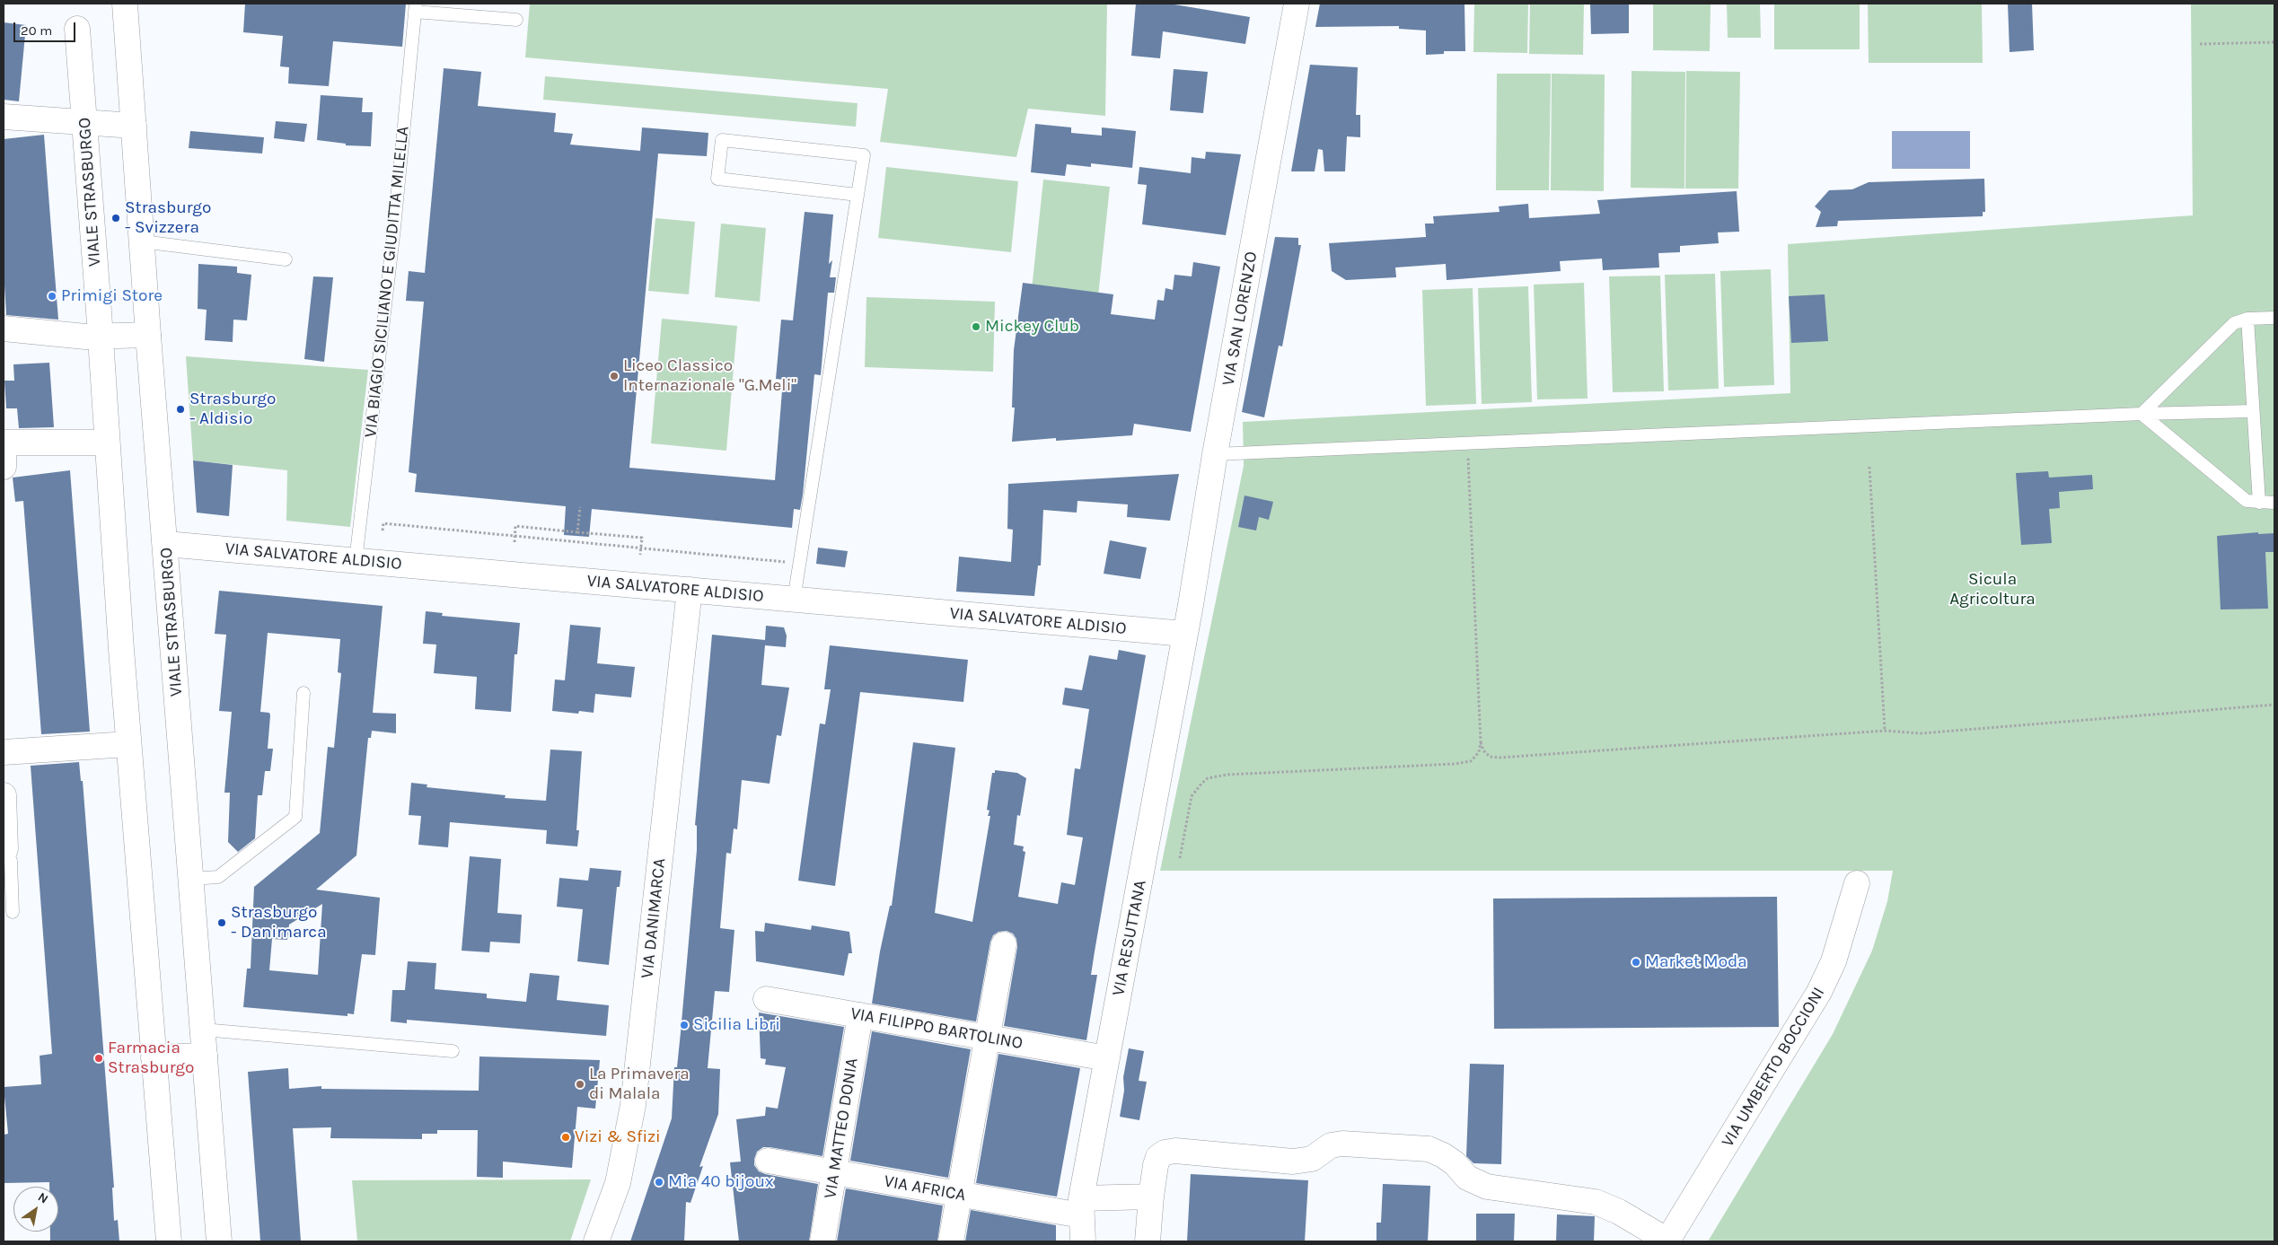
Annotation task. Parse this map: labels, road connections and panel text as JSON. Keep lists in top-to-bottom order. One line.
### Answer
{"streets":{"street":["VIALE STRASBURGO","VIA SAN LORENZO","VIA SALVATORE ALDISIO","VIA DANIMARCA","VIA RESUTTANA","VIA FILIPPO BARTOLINO","VIA UMBERTO BOCCIONI","VIA MATTEO DONIA","VIA AFRICA"],"lane":["VIA BIAGIO SICILIANO E GIUDITTA MILELLA"]},"crossings":[["VIALE STRASBURGO","VIA SALVATORE ALDISIO"],["VIA BIAGIO SICILIANO E GIUDITTA MILELLA","VIA SALVATORE ALDISIO"],["VIA SAN LORENZO","VIA SALVATORE ALDISIO"],["VIA SAN LORENZO","VIA RESUTTANA"],["VIA SALVATORE ALDISIO","VIA DANIMARCA"],["VIA SALVATORE ALDISIO","VIA RESUTTANA"],["VIA RESUTTANA","VIA FILIPPO BARTOLINO"],["VIA RESUTTANA","VIA AFRICA"],["VIA FILIPPO BARTOLINO","VIA MATTEO DONIA"],["VIA MATTEO DONIA","VIA AFRICA"]],"parks":["Sicula Agricoltura"],"places":["Strasburgo - Svizzera","Primigi Store","Mickey Club","Liceo Classico Internazionale \"G.Meli\"","Strasburgo - Aldisio","Strasburgo - Danimarca","Market Moda","Sicilia Libri","Farmacia Strasburgo","La Primavera di Malala","Vizi & Sfizi","Mia 40 bijoux"],"scale_bar":"20 m","north":"top right"}
